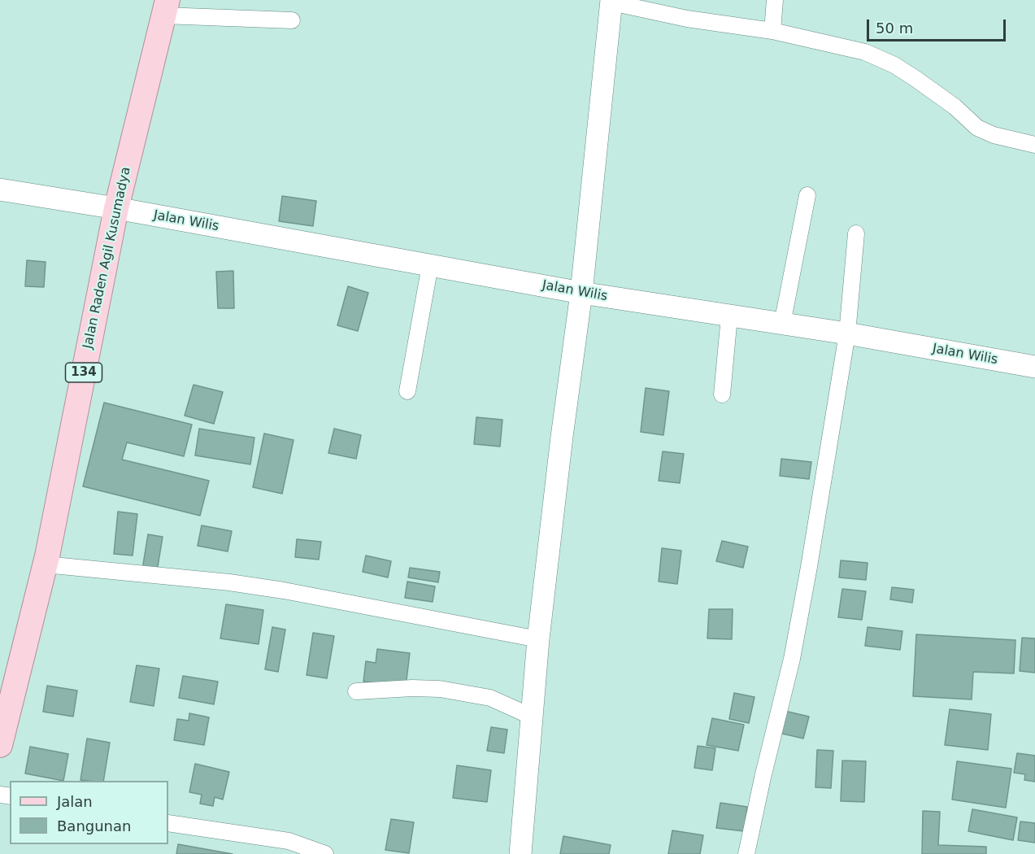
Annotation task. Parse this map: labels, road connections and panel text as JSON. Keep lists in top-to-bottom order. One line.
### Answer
{"streets":{"main road":["Jalan Wilis","Jalan Raden Agil Kusumadya","134"]},"crossings":[["Jalan Wilis","Jalan Raden Agil Kusumadya"]],"legend":["Jalan","Bangunan"],"scale_bar":"50 m"}
